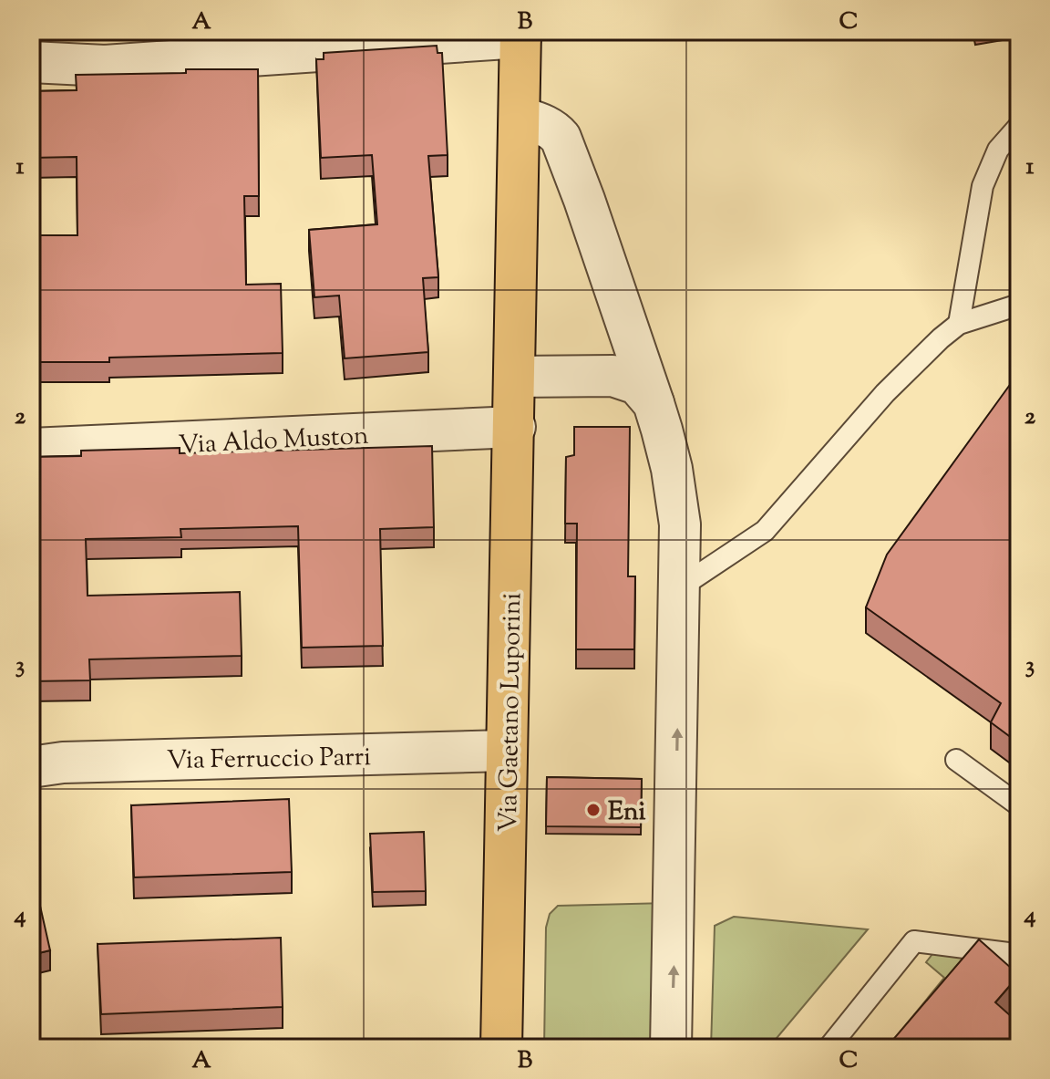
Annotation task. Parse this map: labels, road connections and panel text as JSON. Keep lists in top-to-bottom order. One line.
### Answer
{"streets":{"main road":["Via Gaetano Luporini"],"street":["Via Aldo Muston","Via Ferruccio Parri"]},"crossings":[["Via Aldo Muston","Via Gaetano Luporini"],["Via Gaetano Luporini","Via Ferruccio Parri"]],"places":["Eni"],"grid":{"columns":["A","B","C"],"rows":["1","2","3","4"]}}
